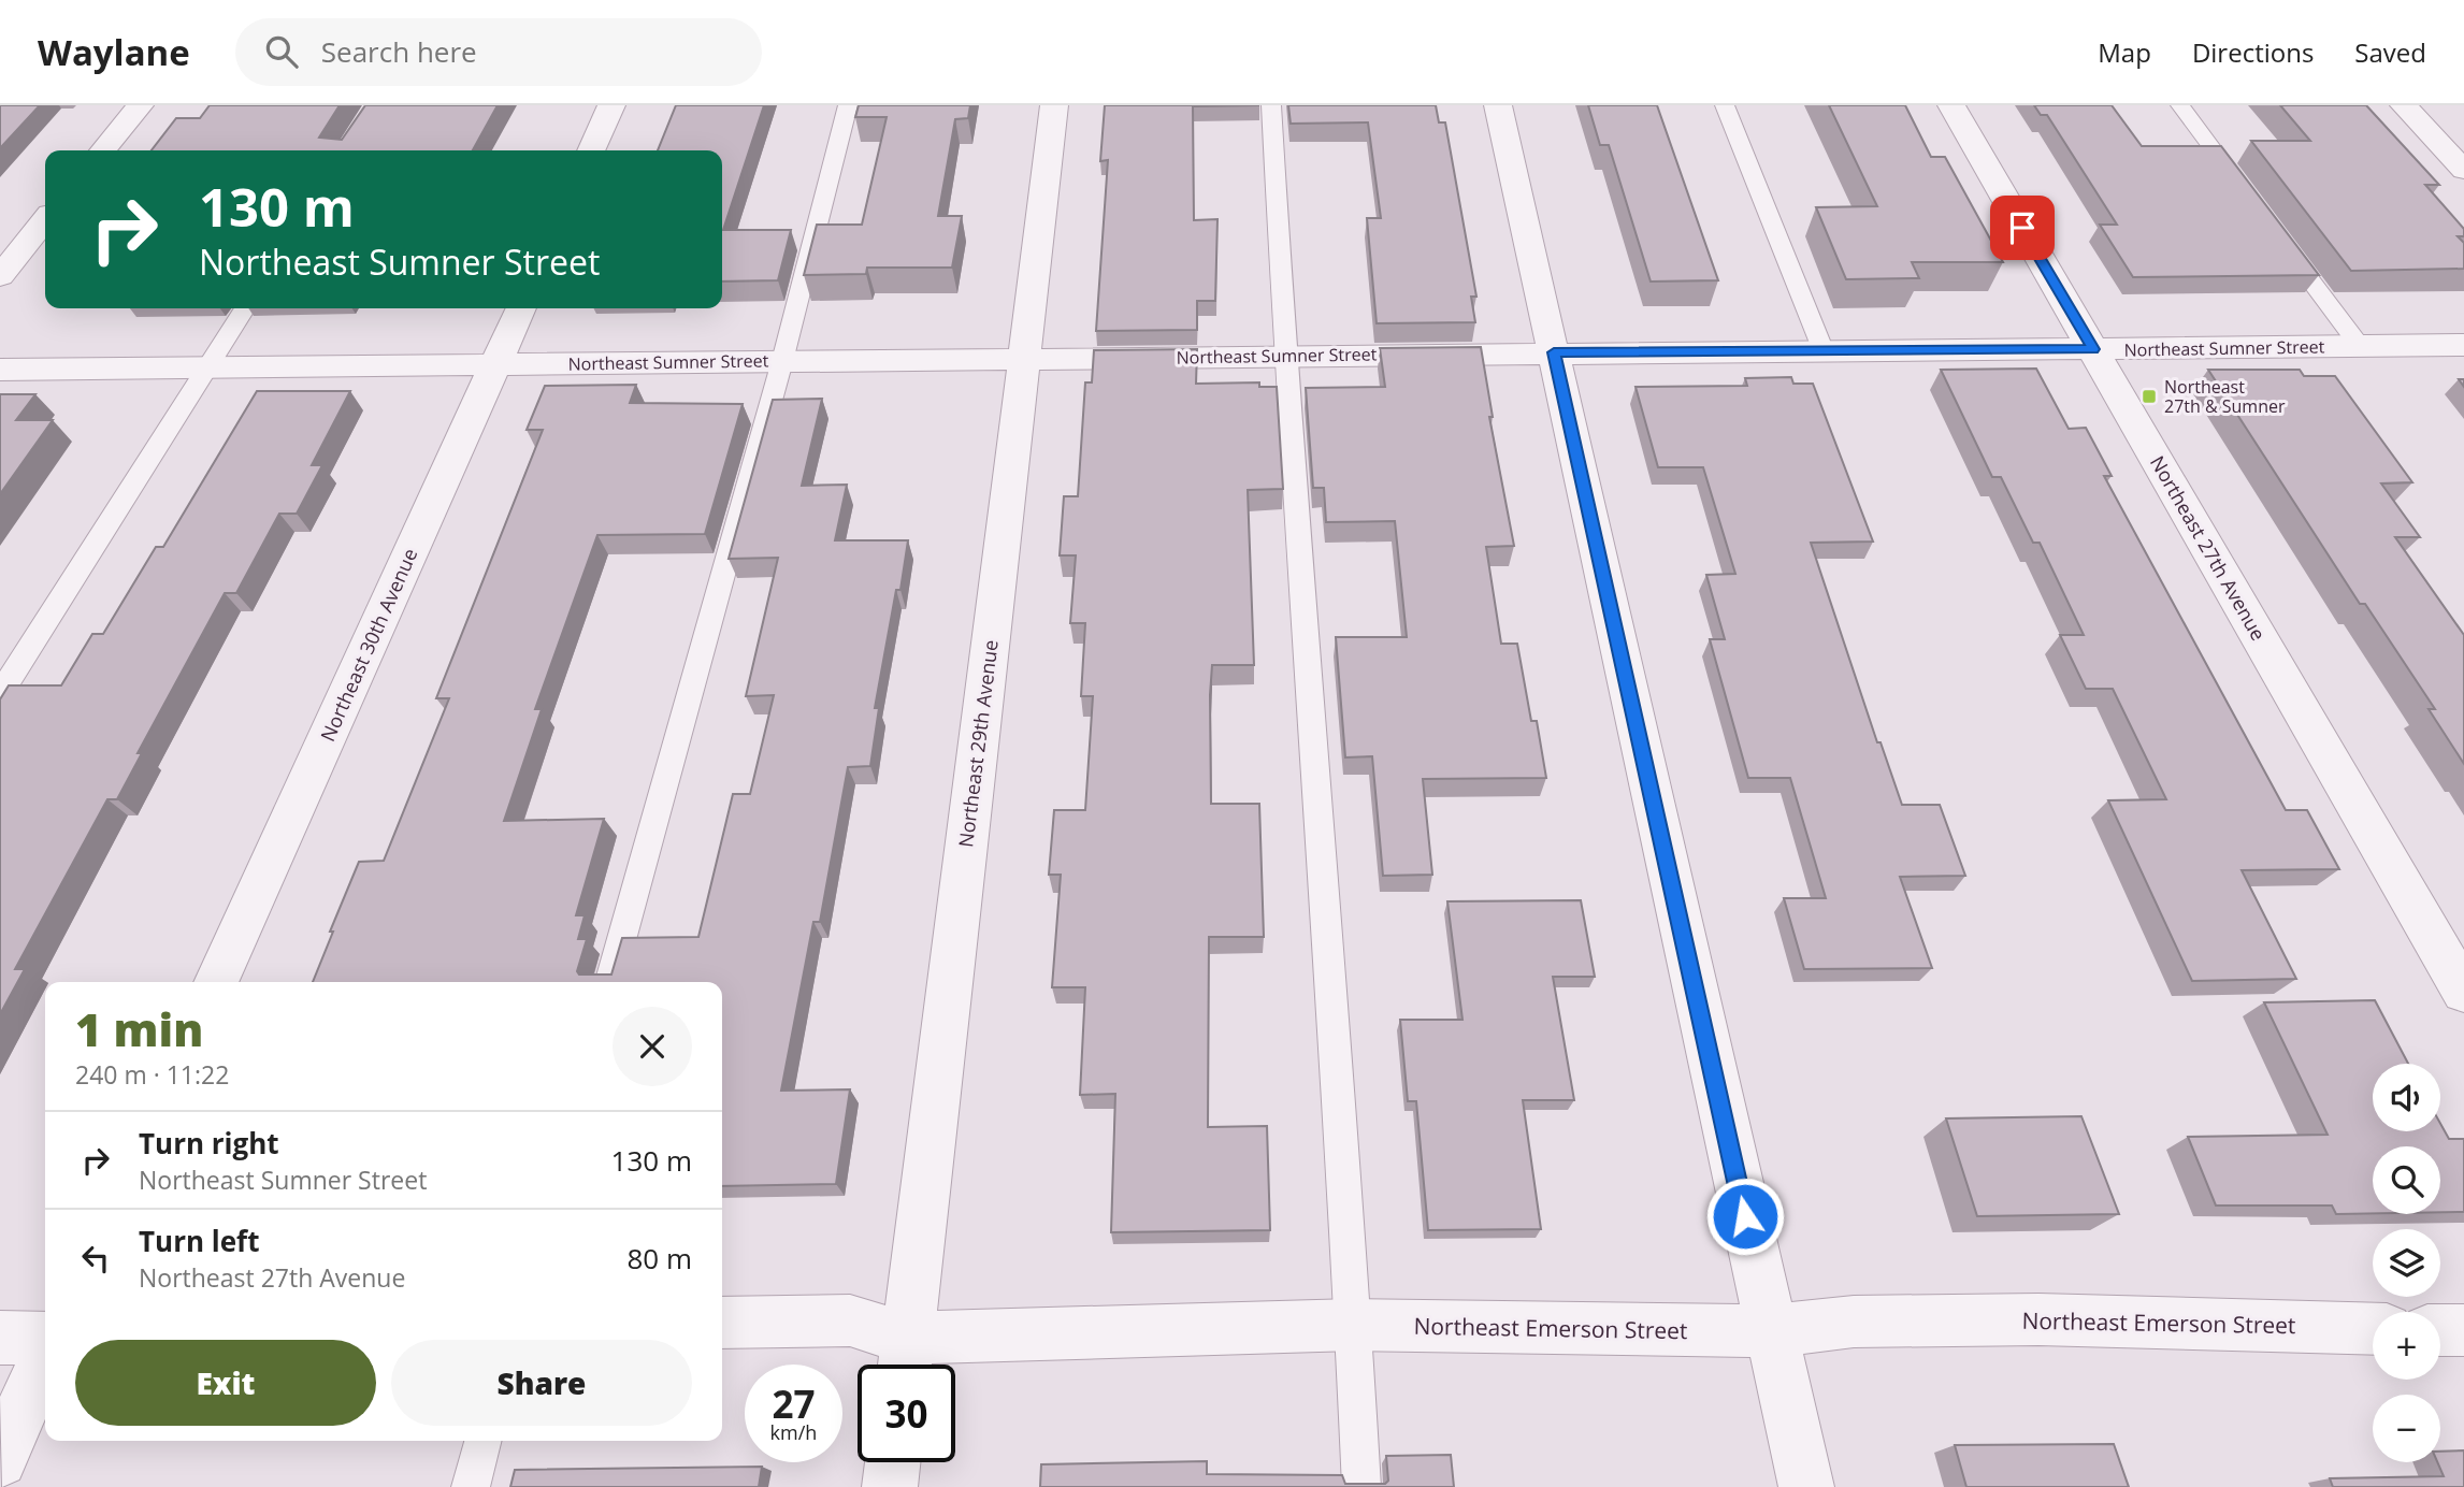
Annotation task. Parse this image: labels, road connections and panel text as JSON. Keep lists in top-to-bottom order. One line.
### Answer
{"streets":{"street":["Northeast Sumner Street","Northeast 27th Avenue","Northeast 30th Avenue","Northeast 29th Avenue","Northeast Emerson Street"]},"crossings":[["Northeast Sumner Street","Northeast 27th Avenue"],["Northeast Sumner Street","Northeast 30th Avenue"],["Northeast Sumner Street","Northeast 29th Avenue"],["Northeast 29th Avenue","Northeast Emerson Street"]],"places":{"transit":["Northeast 27th & Sumner"]},"page":{"header":"Waylane","search":"Search here","nav":["Map","Directions","Saved"],"turn":["130 m","Northeast Sumner Street"],"heading":["1 min","240 m · 11:22"],"map_buttons":["+","−"],"list":[{"name":"Turn right","note":"Northeast Sumner Street","value":"130 m"},{"name":"Turn left","note":"Northeast 27th Avenue","value":"80 m"}],"buttons":["Exit","Share"],"speed":"27 km/h","limit":"30"}}
